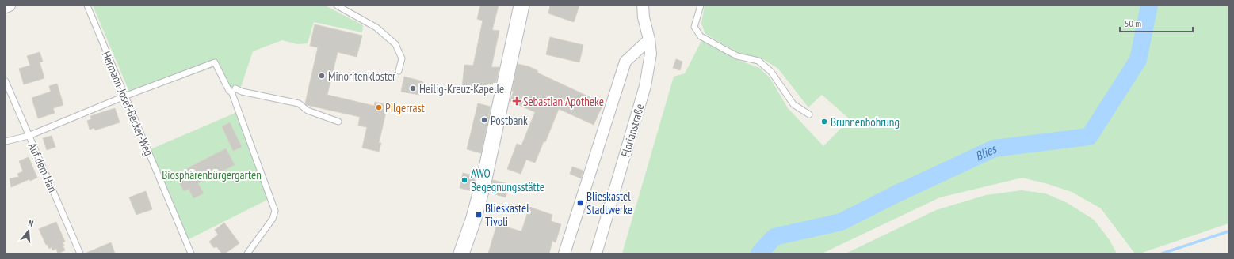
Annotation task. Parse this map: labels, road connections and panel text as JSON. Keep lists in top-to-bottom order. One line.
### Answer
{"streets":{"street":["Florianstraße"],"lane":["Hermann-Josef-Becker-Weg","Auf dem Han"]},"water":["Blies"],"parks":["Biosphärenbürgergarten"],"places":{"other":["Minoritenkloster","Heilig-Kreuz-Kapelle","Pilgerrast","Postbank","Brunnenbohrung","AWO Begegnungsstätte"],"health":["Sebastian Apotheke"],"transit":["Blieskastel Stadtwerke","Blieskastel Tivoli"]},"scale_bar":"50 m","north":"top"}
